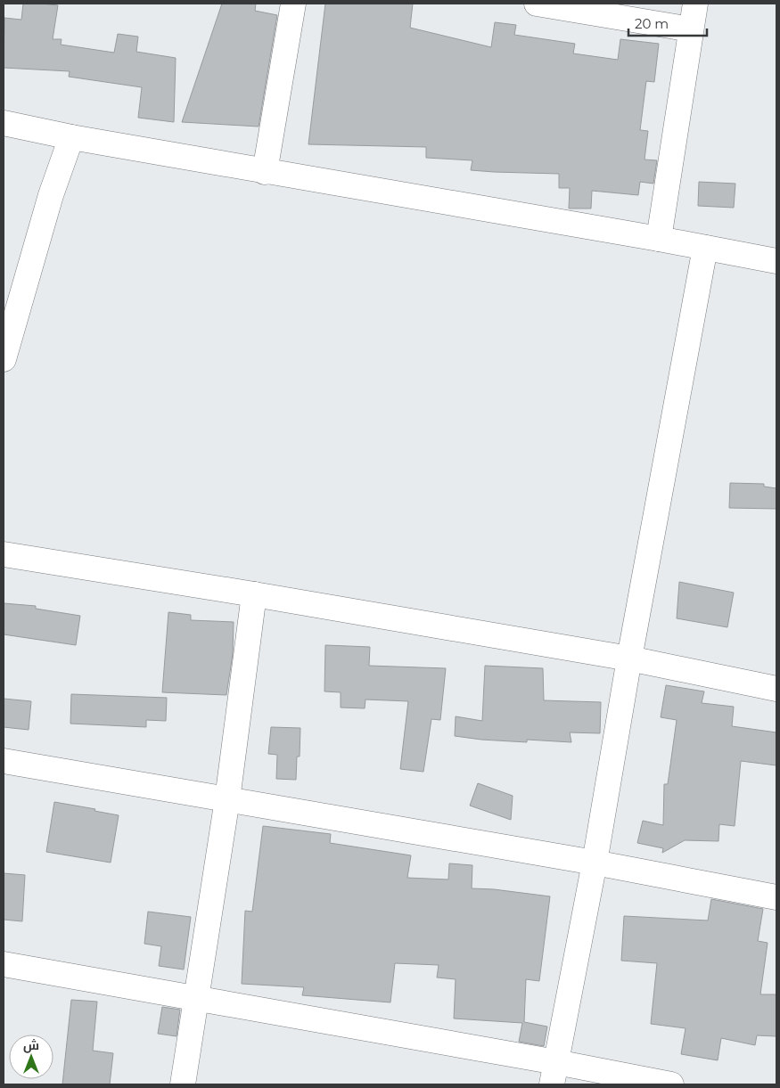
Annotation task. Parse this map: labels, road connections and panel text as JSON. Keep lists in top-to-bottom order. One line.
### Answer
{"scale_bar":"20 m","north":"top"}
